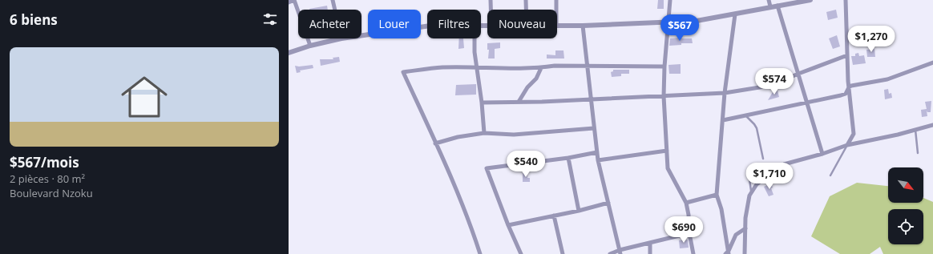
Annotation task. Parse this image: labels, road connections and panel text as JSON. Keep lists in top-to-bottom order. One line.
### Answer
{"north":"bottom right","page":{"heading":"6 biens","chip":["Acheter","Louer","Filtres","Nouveau"],"price":["$567","$1,270","$574","$540","$1,710","$690"],"list":[{"name":"$567/mois","note":"2 pièces · 80 m² · Boulevard Nzoku"}]}}
